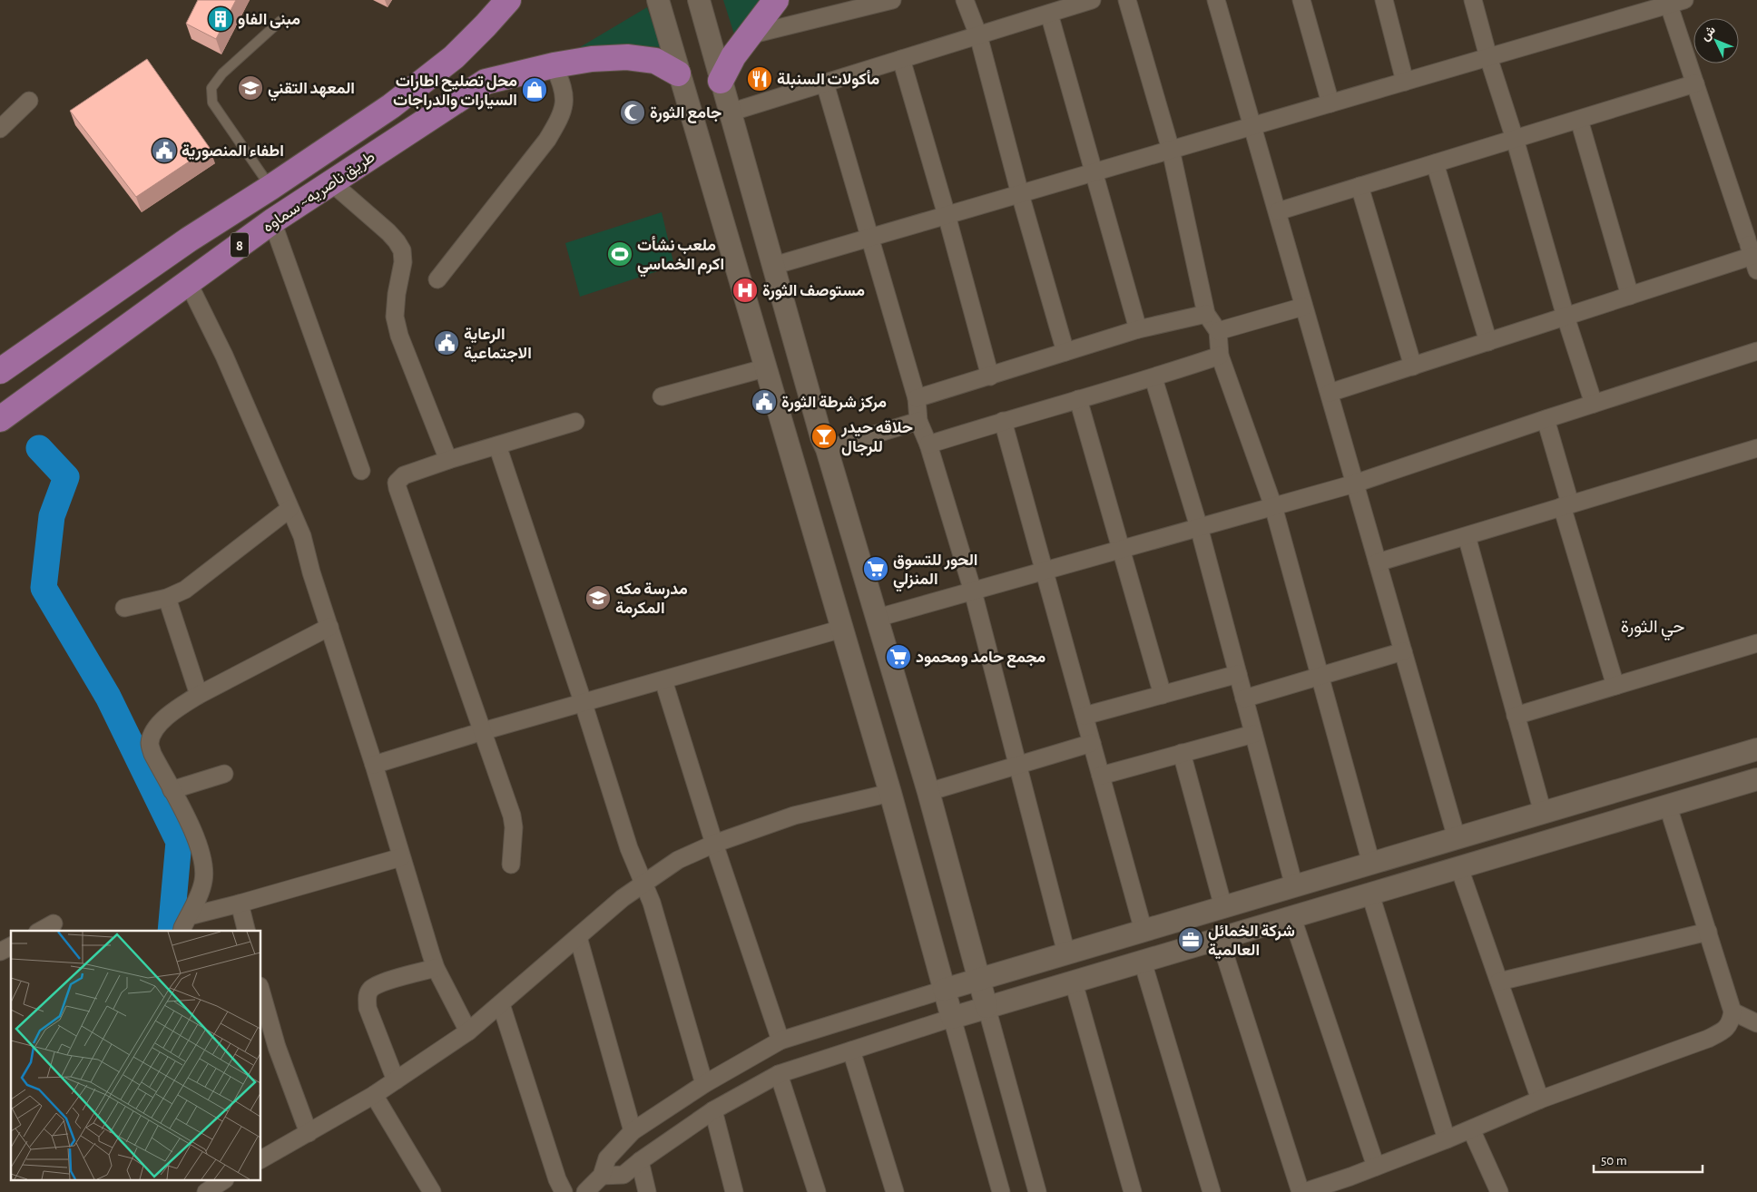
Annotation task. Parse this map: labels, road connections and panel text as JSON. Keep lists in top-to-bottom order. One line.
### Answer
{"streets":{"highway":["طريق ناصريه~ سماوه","8"]},"districts":["حي الثورة"],"places":{"building":["مبنى الفاو"],"restaurant":["مأكولات السنبلة"],"school or university":["المعهد التقني","مدرسة مكه المكرمة"],"shop":["محل تصليح اطارات السيارات والدراجات"],"mosque":["جامع الثورة"],"public building":["اطفاء المنصورية","الرعاية الاجتماعية","مركز شرطة الثورة"],"sports":["ملعب نشأت اكرم الخماسي"],"hospital":["مستوصف الثورة"],"bar":["حلاقه حيدر للرجال"],"supermarket":["الحور للتسوق المنزلي","مجمع حامد ومحمود"],"office":["شركة الخمائل العالمية"]},"scale_bar":"50 m","north":"top left"}
